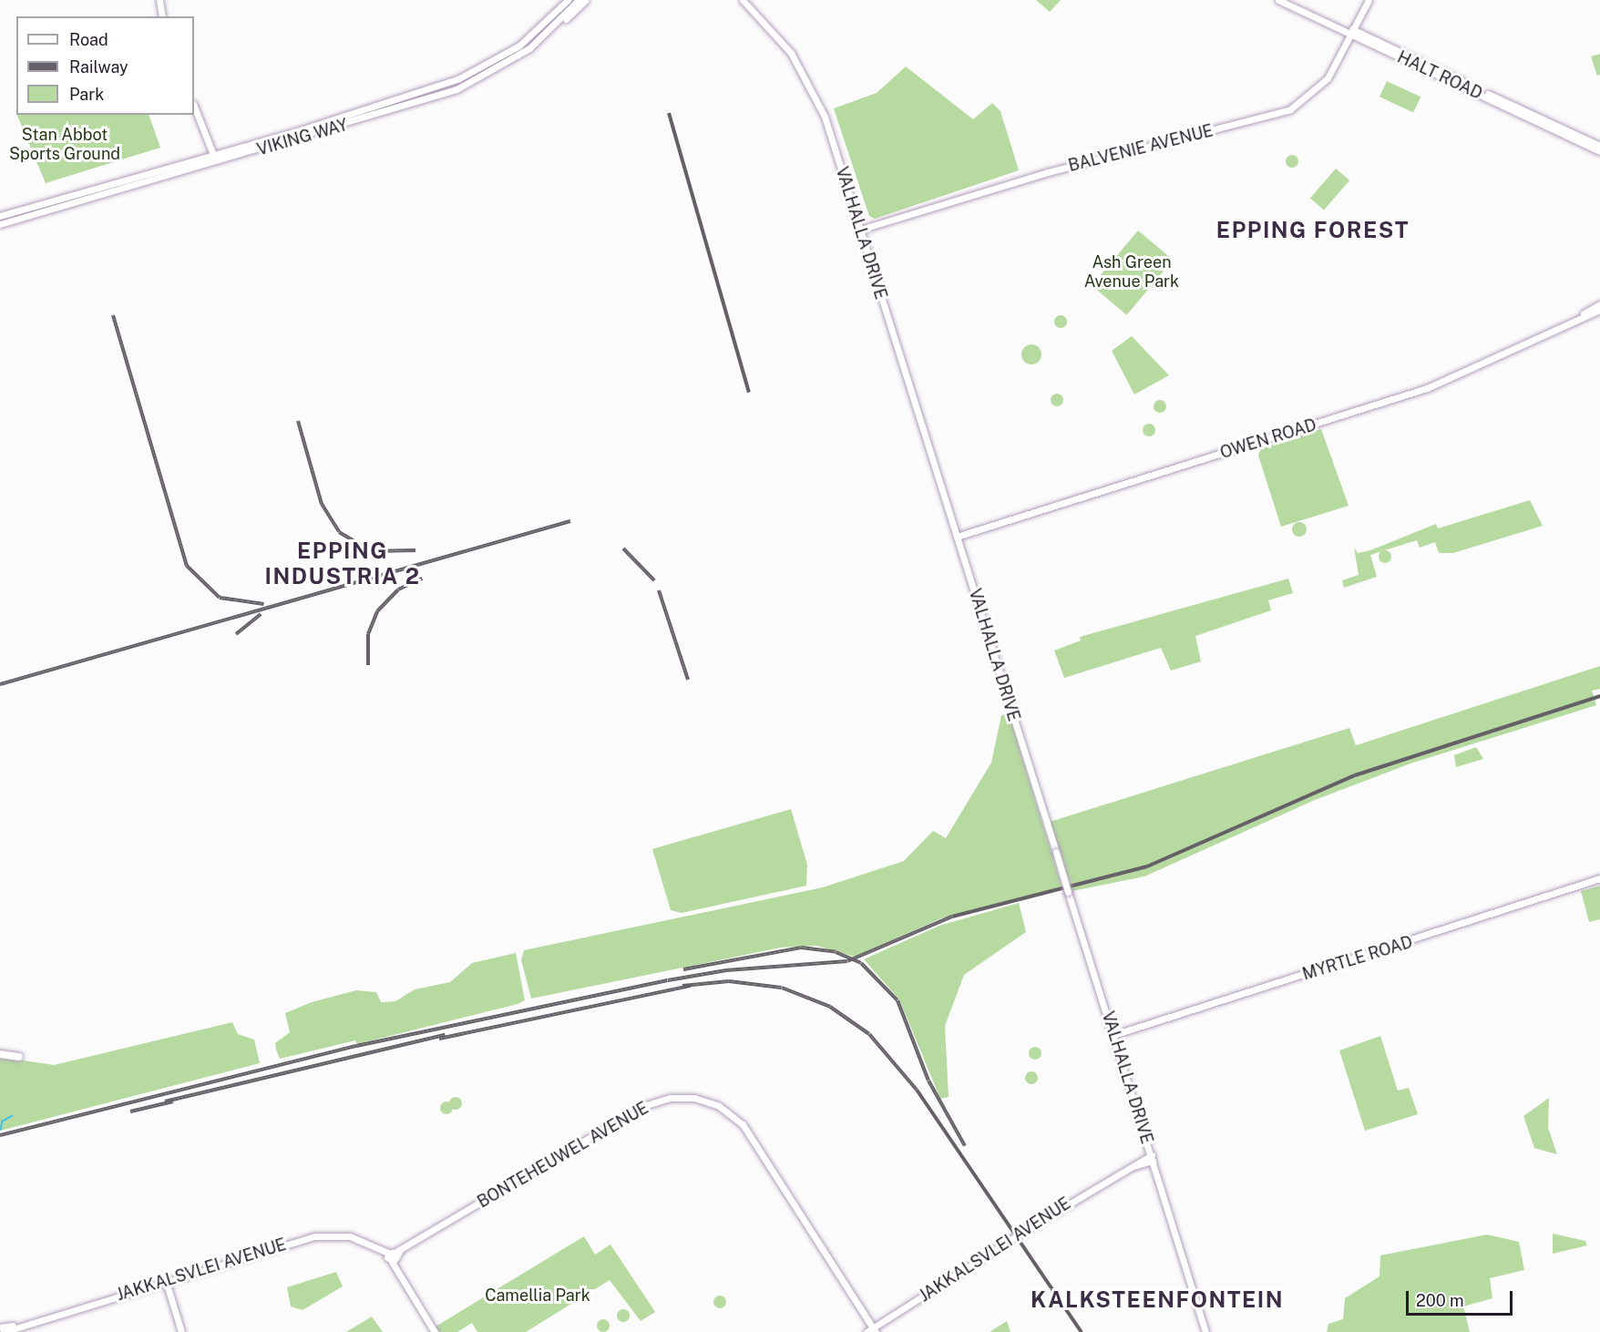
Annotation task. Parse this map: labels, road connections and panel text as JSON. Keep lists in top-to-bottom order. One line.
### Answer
{"streets":{"street":["HALT ROAD","VIKING WAY","BALVENIE AVENUE","VALHALLA DRIVE","OWEN ROAD","MYRTLE ROAD","BONTEHEUWEL AVENUE","JAKKALSVLEI AVENUE"]},"crossings":[["HALT ROAD","BALVENIE AVENUE"],["BALVENIE AVENUE","VALHALLA DRIVE"],["VALHALLA DRIVE","OWEN ROAD"],["VALHALLA DRIVE","MYRTLE ROAD"],["VALHALLA DRIVE","JAKKALSVLEI AVENUE"],["BONTEHEUWEL AVENUE","JAKKALSVLEI AVENUE"]],"districts":["EPPING FOREST","EPPING INDUSTRIA 2","KALKSTEENFONTEIN"],"parks":["Stan Abbot Sports Ground","Ash Green Avenue Park","Camellia Park"],"legend":["Road","Railway","Park"],"scale_bar":"200 m"}
